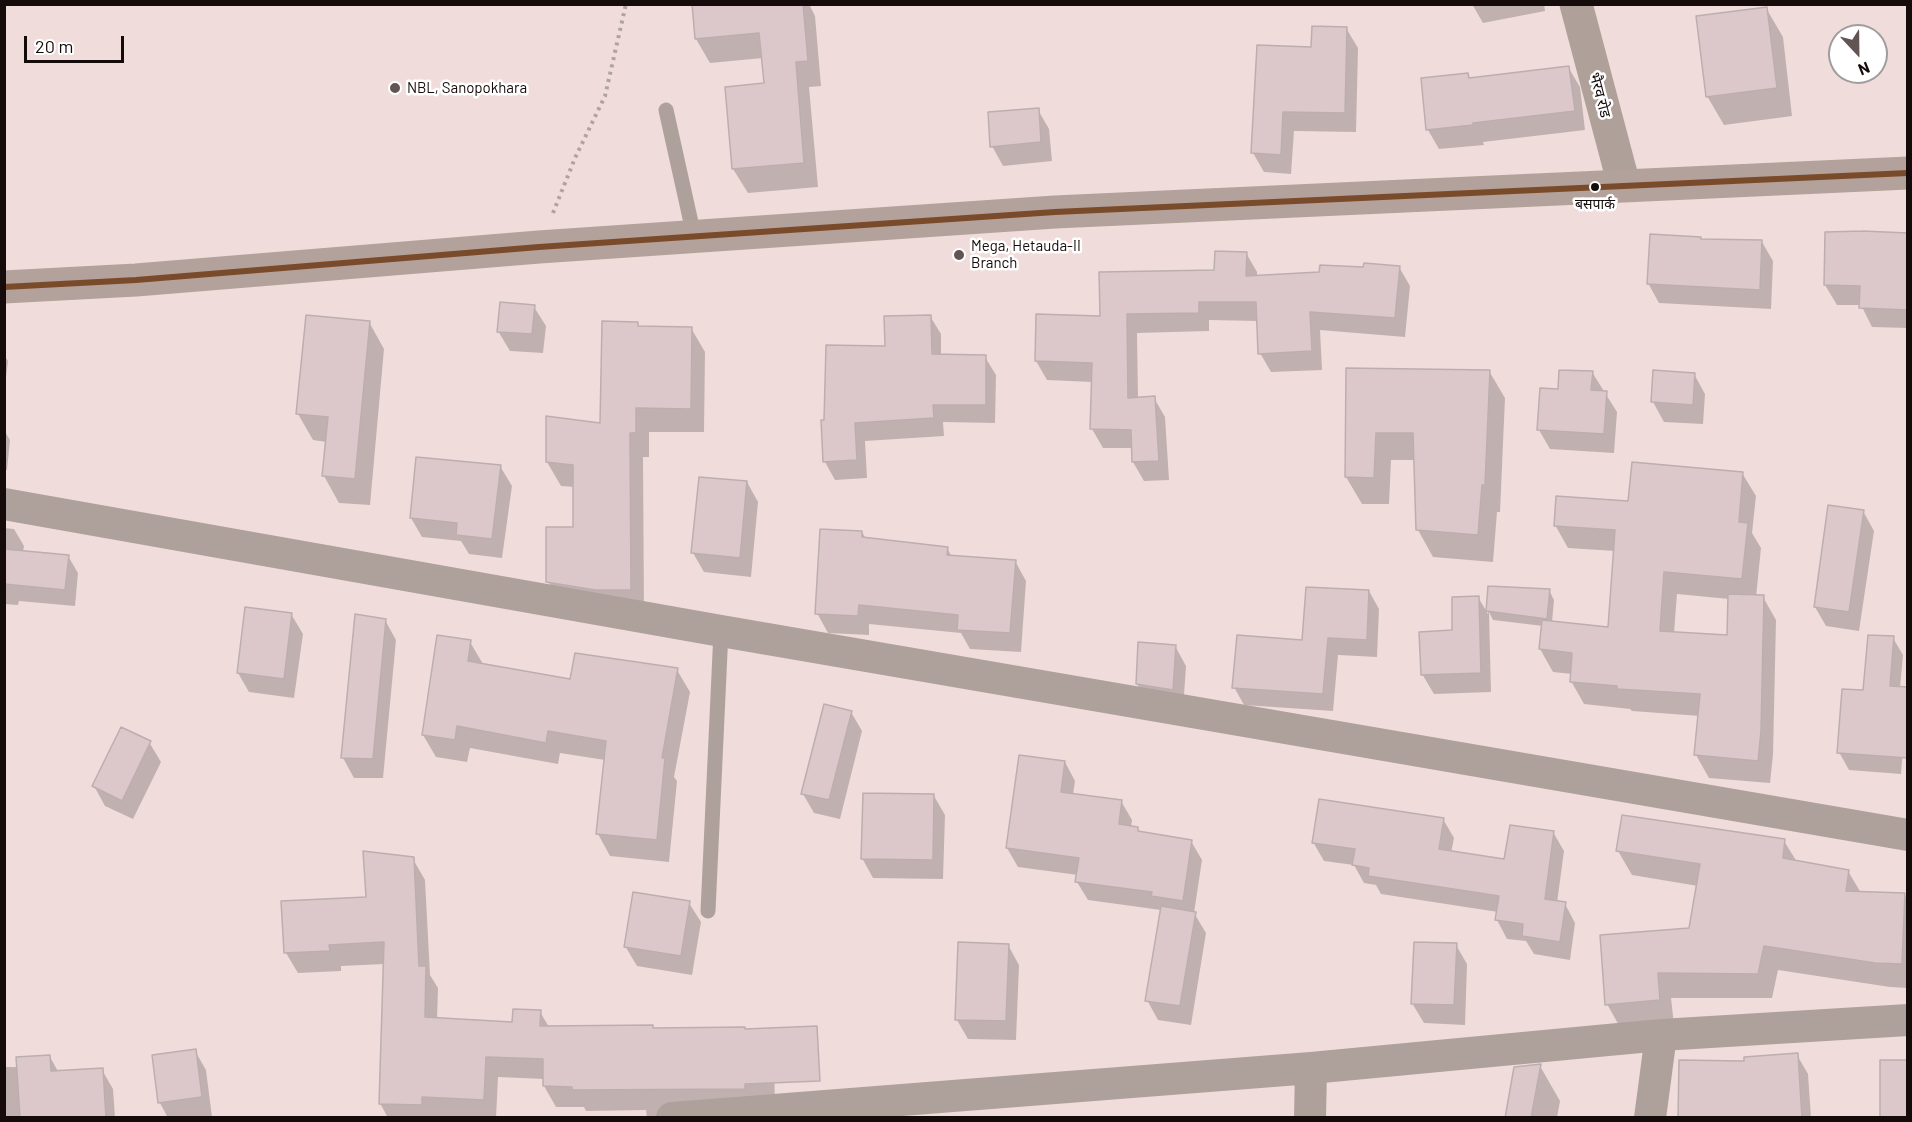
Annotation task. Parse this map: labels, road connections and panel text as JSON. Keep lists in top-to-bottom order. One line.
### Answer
{"streets":{"main road":["भैरव रोड"]},"places":["NBL, Sanopokhara","बसपार्क","Mega, Hetauda-II Branch"],"scale_bar":"20 m","north":"bottom"}
